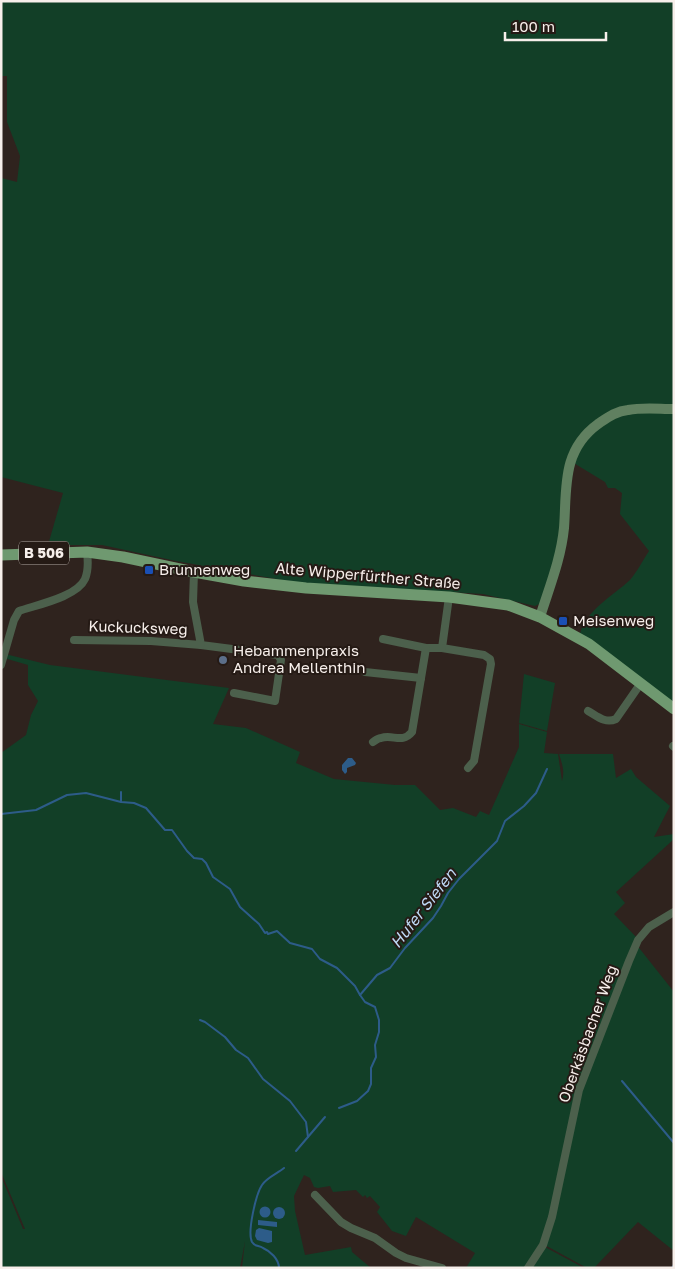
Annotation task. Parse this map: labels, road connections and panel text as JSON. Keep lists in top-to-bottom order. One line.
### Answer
{"streets":{"main road":["B 506","Alte Wipperfürther Straße"],"street":["Kuckucksweg","Oberkäsbacher Weg"]},"water":["Hufer Siefen"],"places":{"transit":["Brunnenweg","Meisenweg"],"other":["Hebammenpraxis Andrea Mellenthin"]},"scale_bar":"100 m"}
